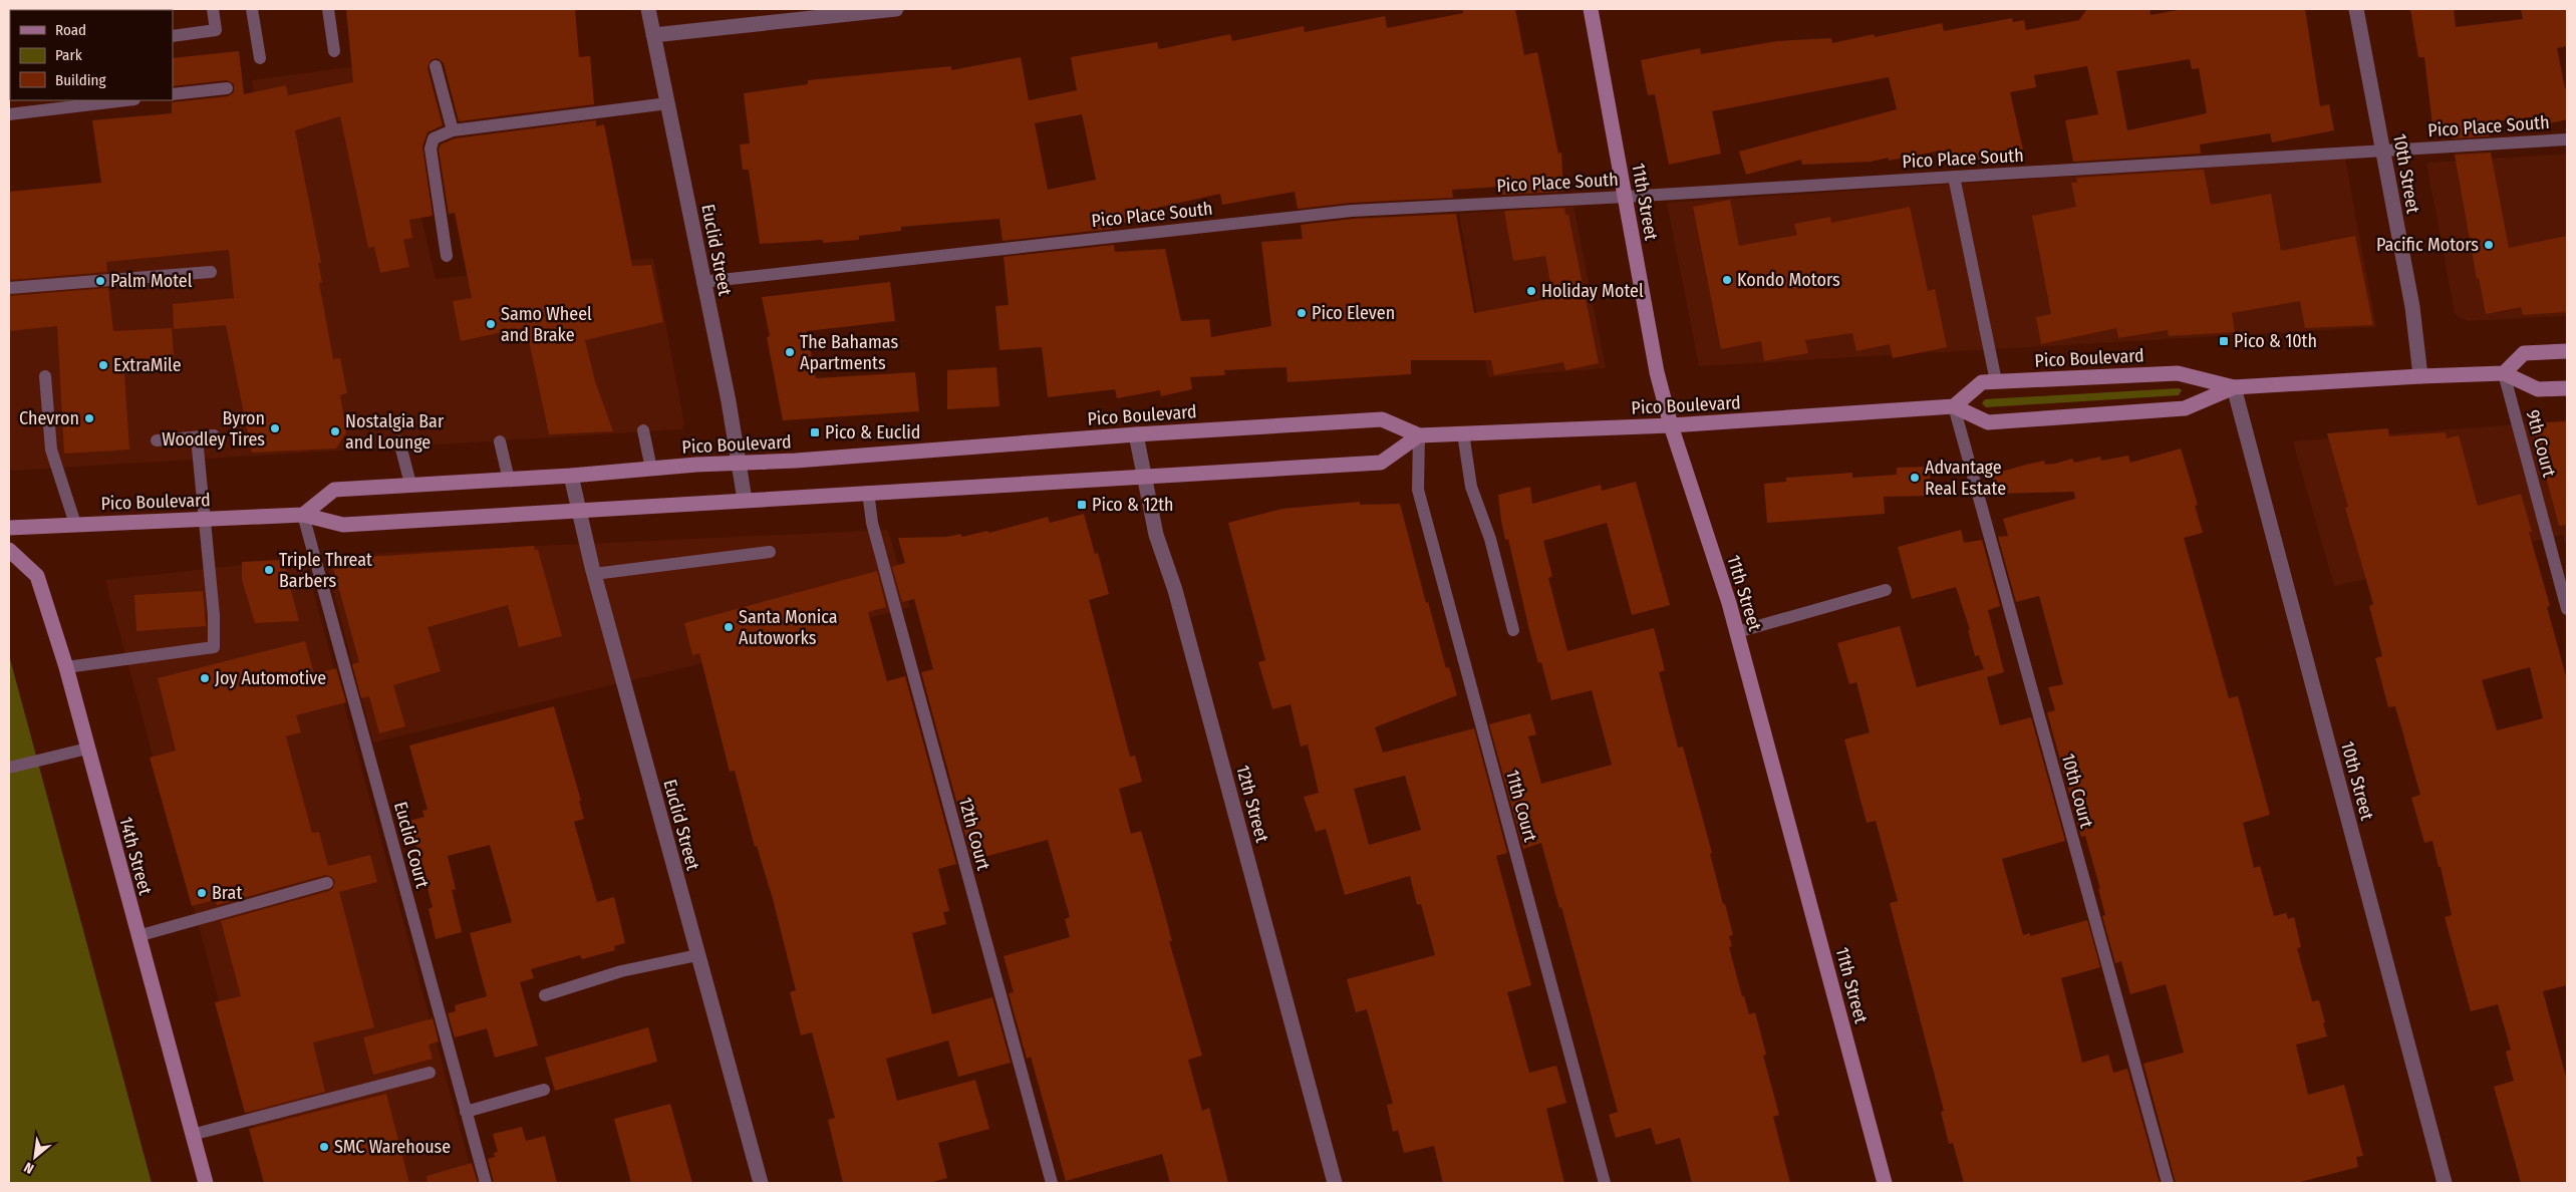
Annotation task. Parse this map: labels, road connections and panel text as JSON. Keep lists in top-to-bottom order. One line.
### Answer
{"streets":{"main road":["11th Street","Pico Boulevard","14th Street"],"street":["10th Street","Euclid Street","12th Street"],"lane":["Pico Place South","9th Court","10th Court","11th Court","12th Court","Euclid Court"]},"crossings":[["Pico Place South","10th Street"],["Pico Place South","11th Street"],["Pico Place South","Euclid Street"],["10th Street","Pico Boulevard"],["11th Street","Pico Boulevard"],["Euclid Street","Pico Boulevard"],["Pico Boulevard","9th Court"],["Pico Boulevard","10th Court"],["Pico Boulevard","12th Street"],["Pico Boulevard","11th Court"],["Pico Boulevard","12th Court"],["Pico Boulevard","Euclid Court"]],"places":{"other":["Pacific Motors","Kondo Motors","Palm Motel","Holiday Motel","Pico Eleven","Samo Wheel and Brake","The Bahamas Apartments","ExtraMile","Chevron","Byron Woodley Tires","Nostalgia Bar and Lounge","Advantage Real Estate","Triple Threat Barbers","Santa Monica Autoworks","Joy Automotive","Brat","SMC Warehouse"],"transit":["Pico & 10th","Pico & Euclid","Pico & 12th"]},"legend":["Road","Park","Building"],"north":"bottom left"}
